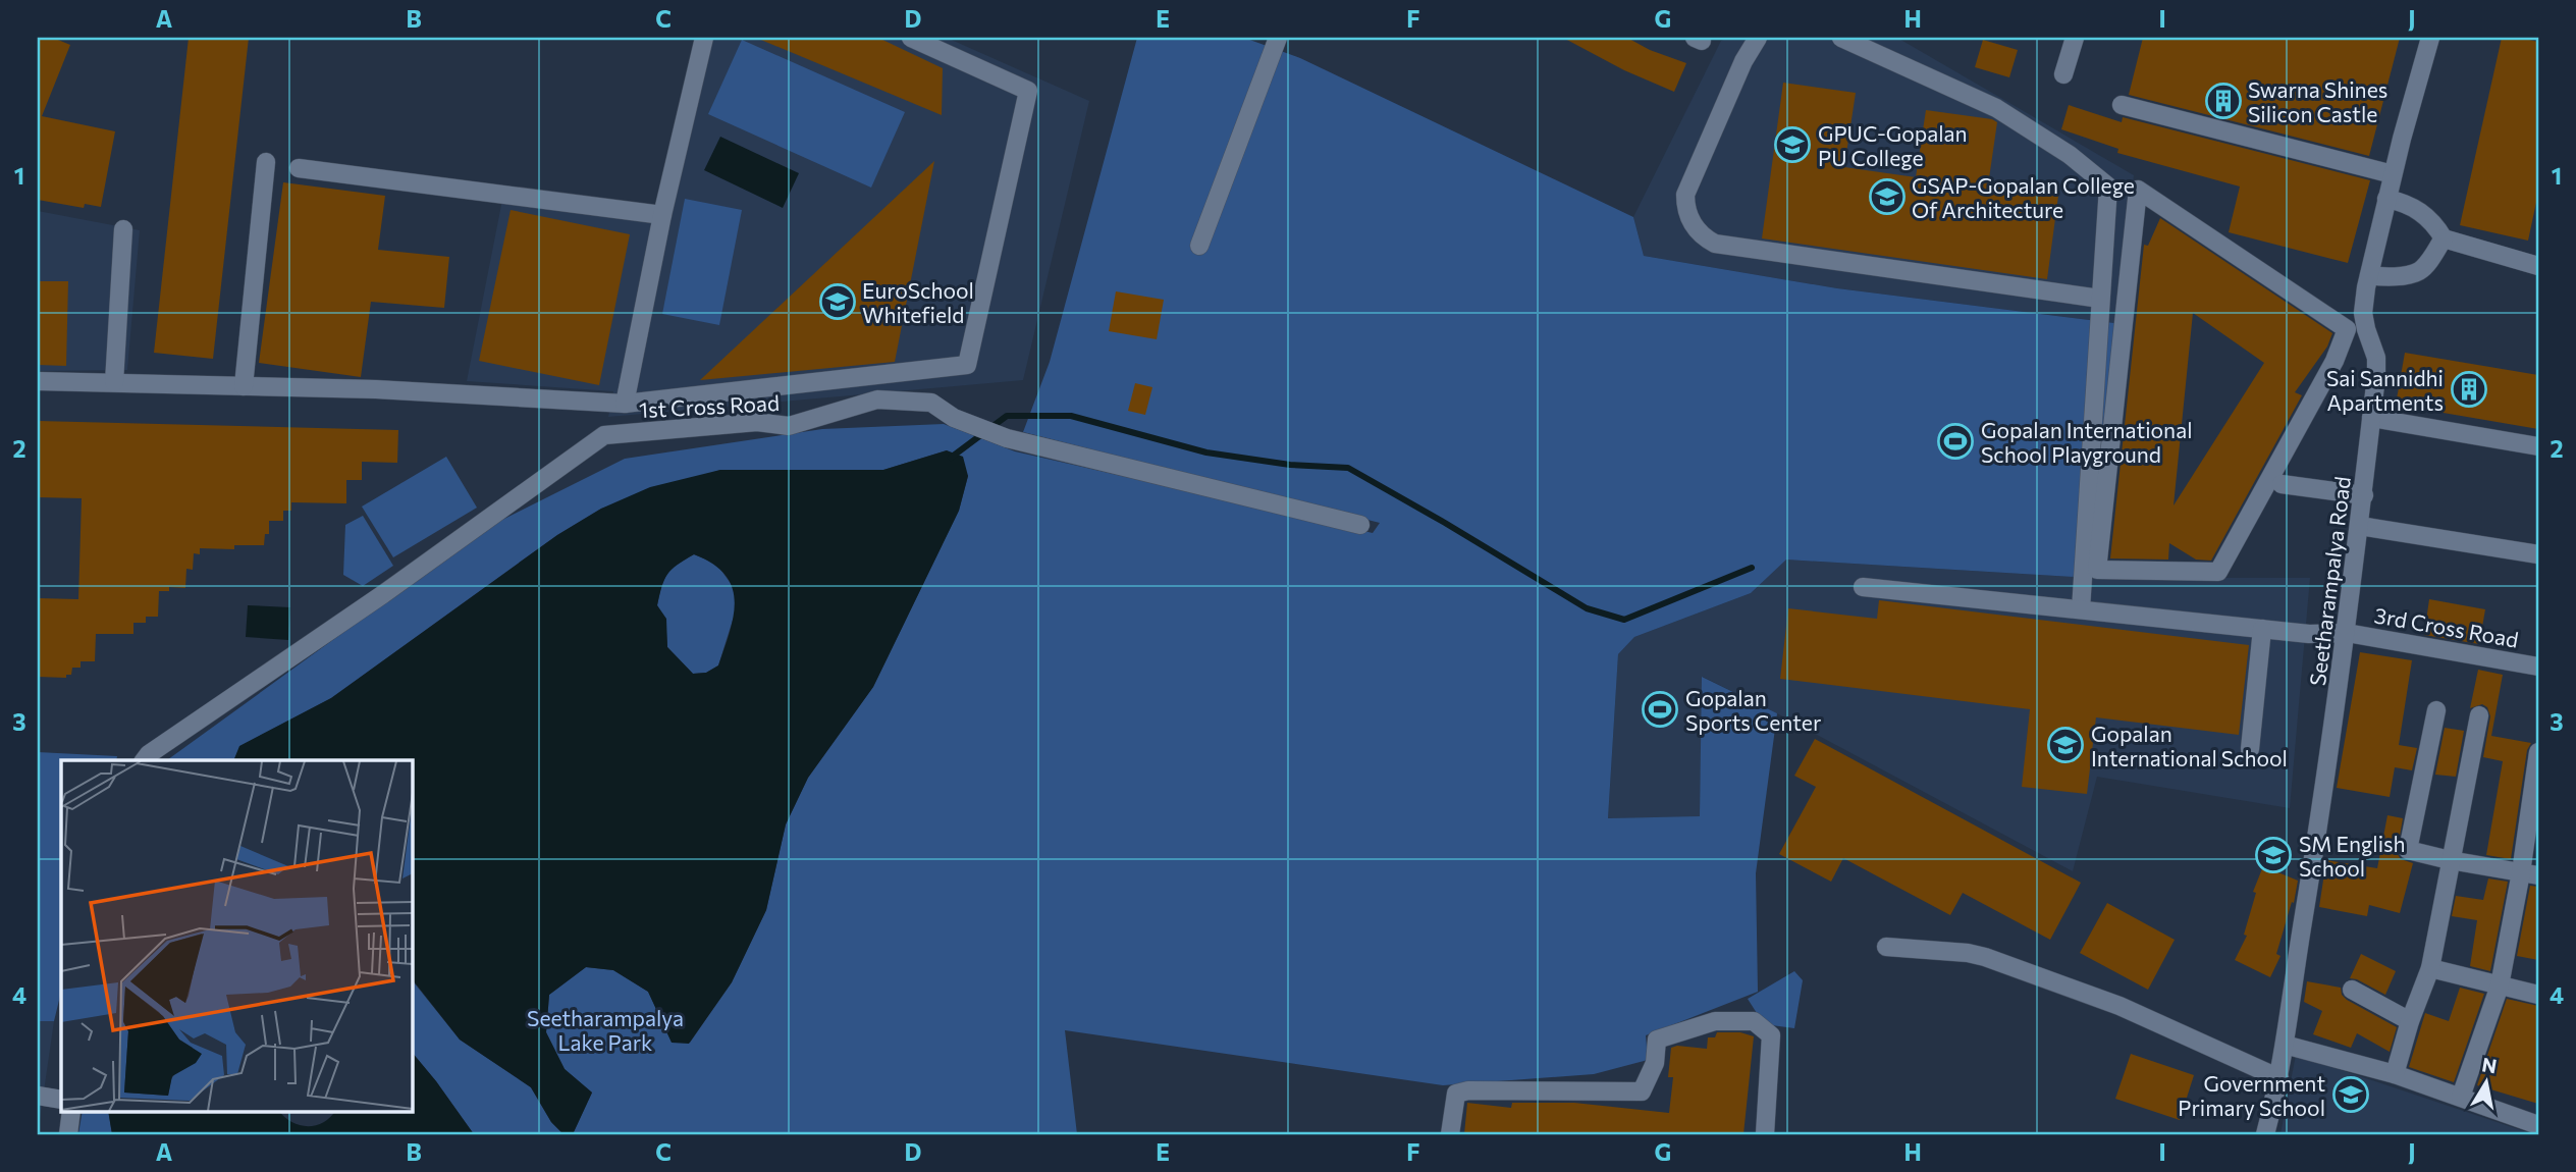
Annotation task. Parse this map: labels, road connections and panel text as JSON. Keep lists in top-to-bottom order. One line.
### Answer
{"streets":{"street":["1st Cross Road","Seetharampalya Road","3rd Cross Road"]},"crossings":[["Seetharampalya Road","3rd Cross Road"]],"parks":["Seetharampalya Lake Park"],"places":{"building":["Swarna Shines Silicon Castle","Sai Sannidhi Apartments"],"school or university":["GPUC-Gopalan PU College","GSAP-Gopalan College Of Architecture","EuroSchool Whitefield","Gopalan International School","SM English School","Government Primary School"],"sports":["Gopalan International School Playground","Gopalan Sports Center"]},"north":"top","grid":{"columns":["A","B","C","D","E","F","G","H","I","J"],"rows":["1","2","3","4"]}}
